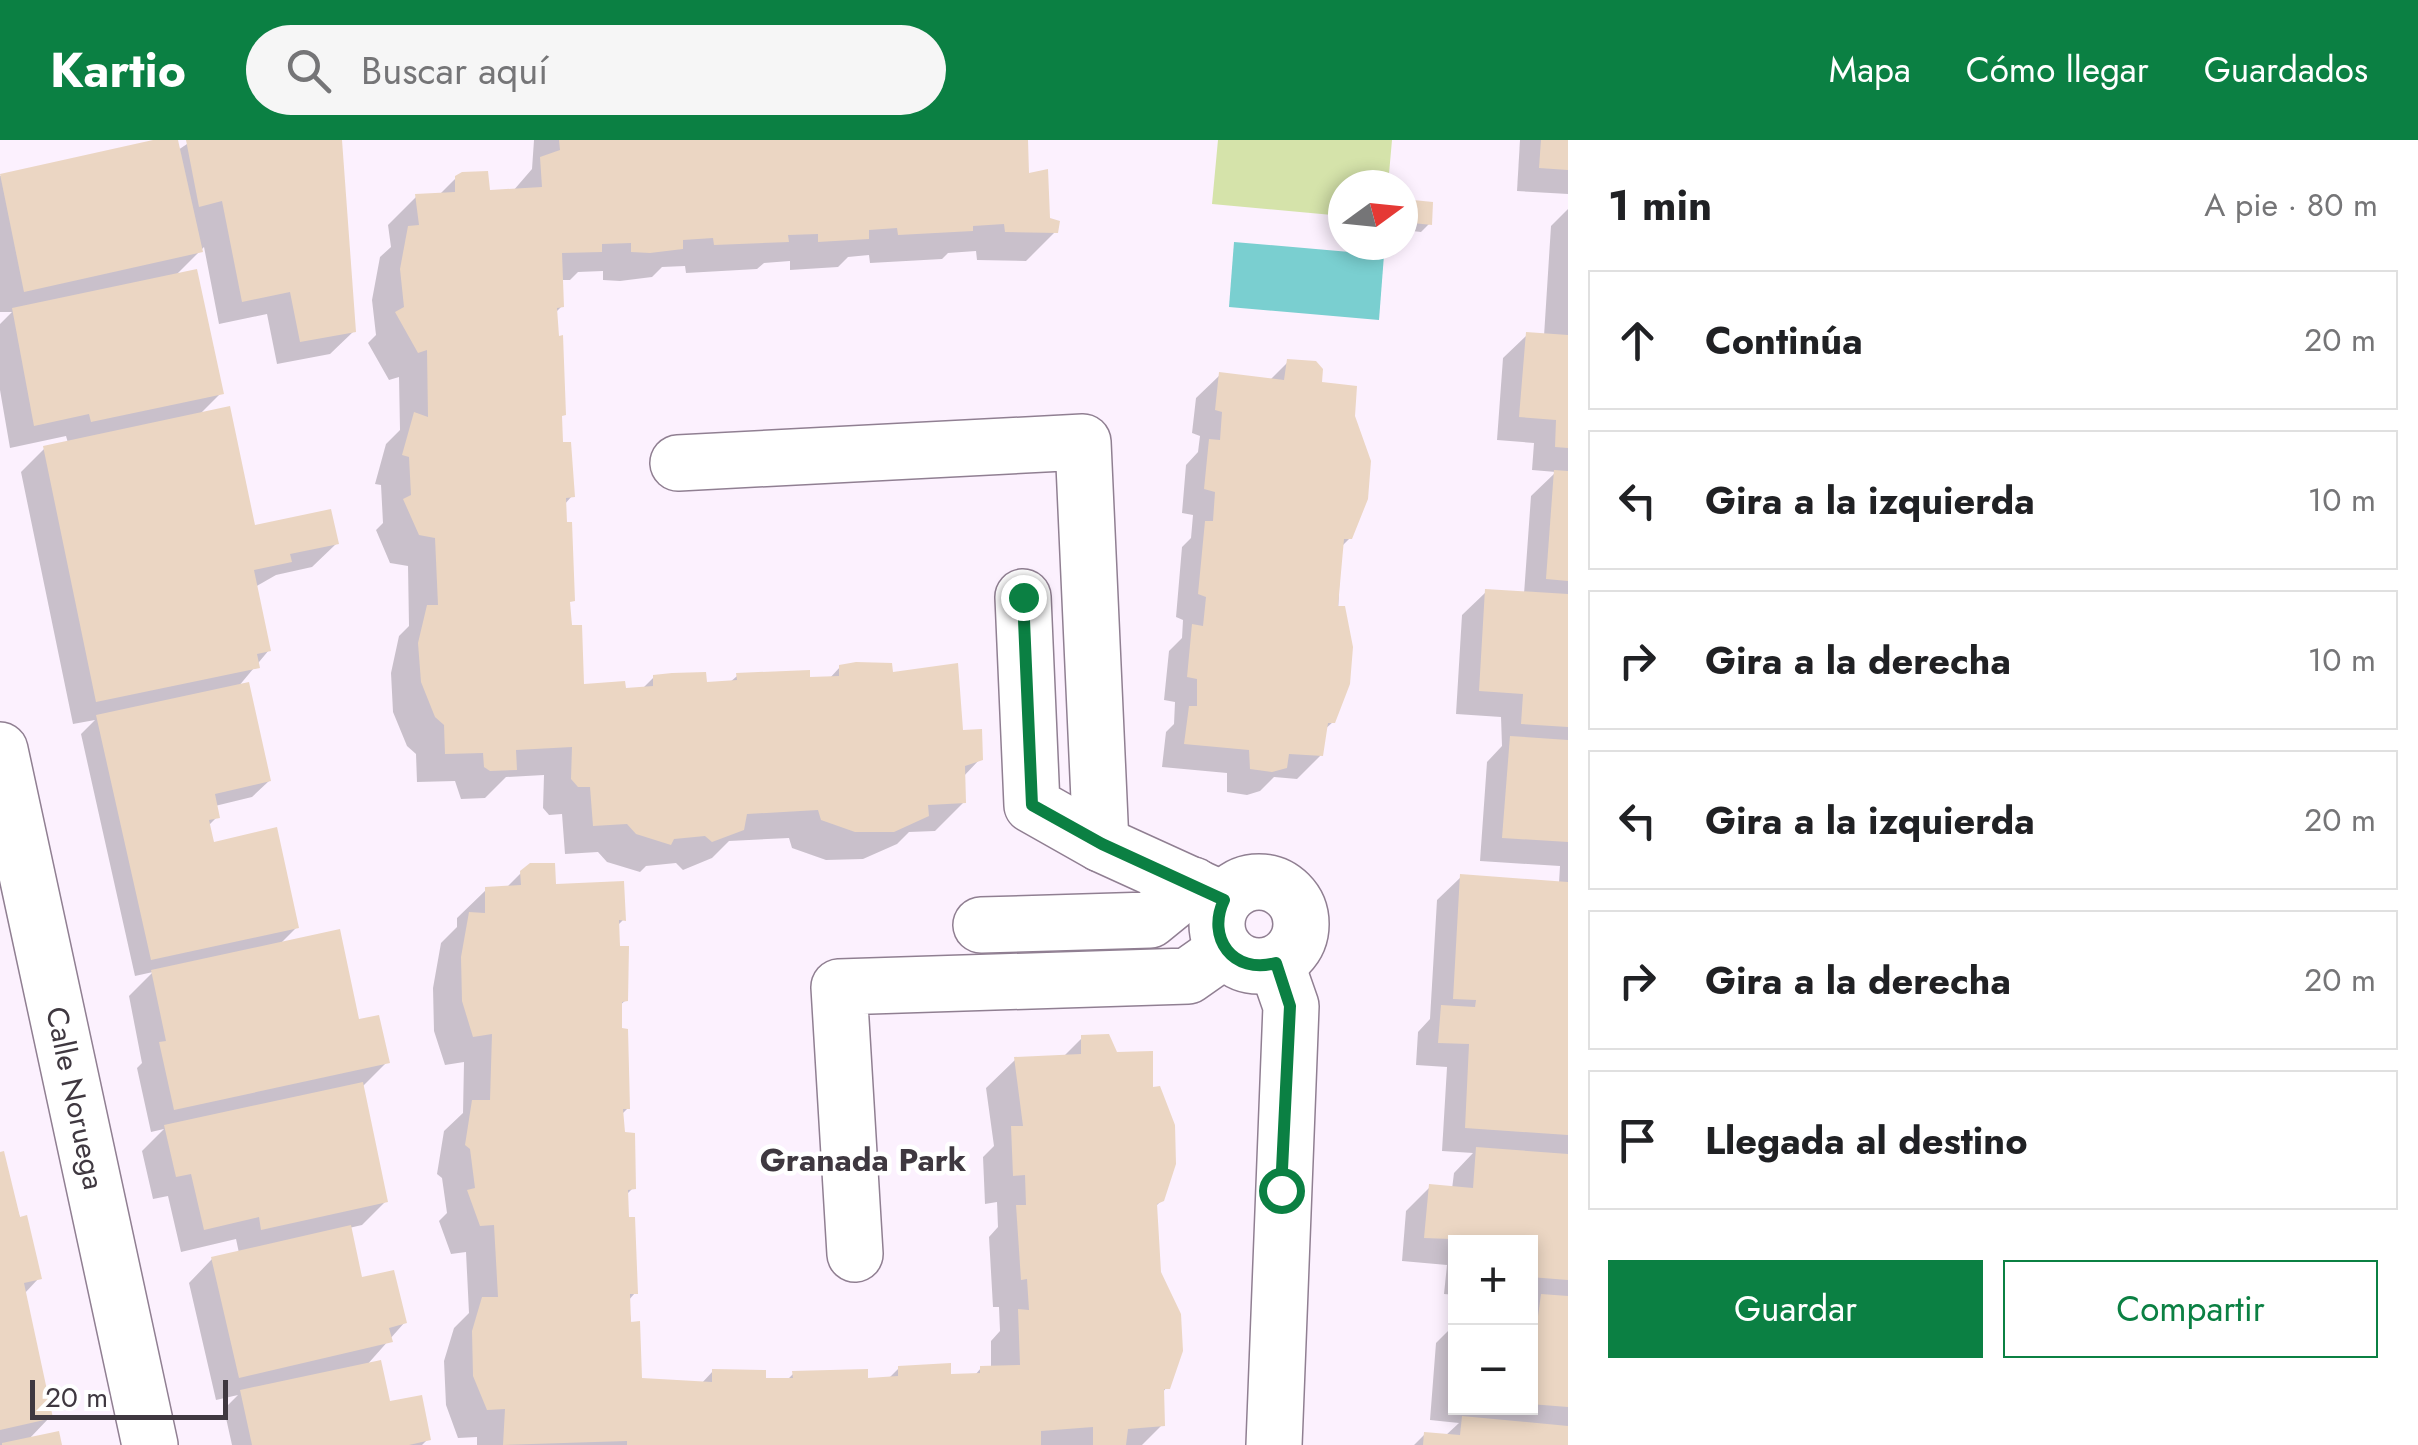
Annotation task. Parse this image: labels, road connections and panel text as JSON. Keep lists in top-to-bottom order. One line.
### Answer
{"streets":{"street":["Calle Noruega"]},"districts":["Granada Park"],"scale_bar":"20 m","north":"right","page":{"header":"Kartio","search":"Buscar aquí","nav":["Mapa","Cómo llegar","Guardados"],"heading":["1 min","A pie · 80 m"],"list":[["Continúa","20 m"],["Gira a la izquierda","10 m"],["Gira a la derecha","10 m"],["Gira a la izquierda","20 m"],["Gira a la derecha","20 m"],"Llegada al destino"],"buttons":["Guardar","Compartir"],"map_buttons":["+","−"],"scale":"20 m"}}
